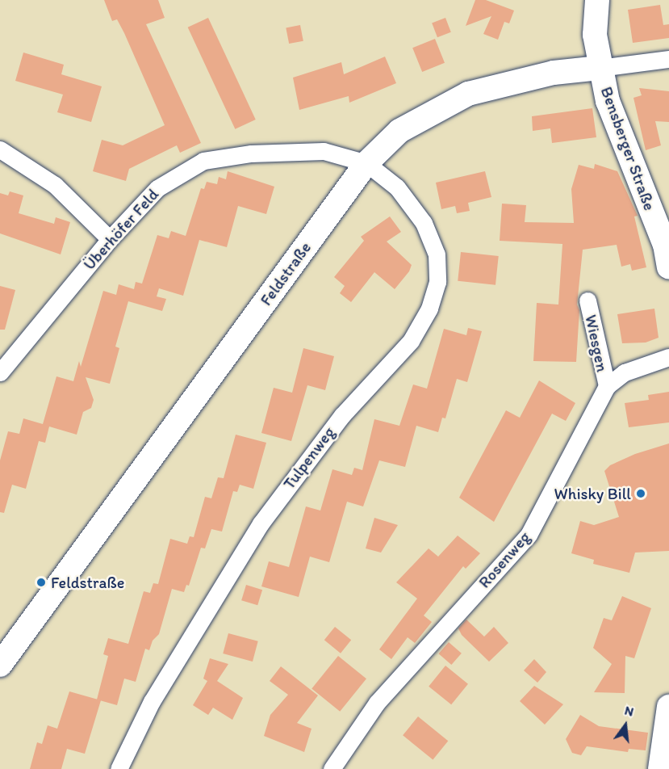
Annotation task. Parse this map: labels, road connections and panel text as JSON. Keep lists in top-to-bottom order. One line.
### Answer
{"streets":{"main road":["Bensberger Straße","Feldstraße"],"street":["Überhöfer Feld","Wiesgen","Tulpenweg","Rosenweg"]},"crossings":[["Bensberger Straße","Feldstraße"],["Überhöfer Feld","Feldstraße"],["Überhöfer Feld","Tulpenweg"],["Feldstraße","Tulpenweg"],["Wiesgen","Rosenweg"]],"places":["Whisky Bill","Feldstraße"],"north":"top"}
